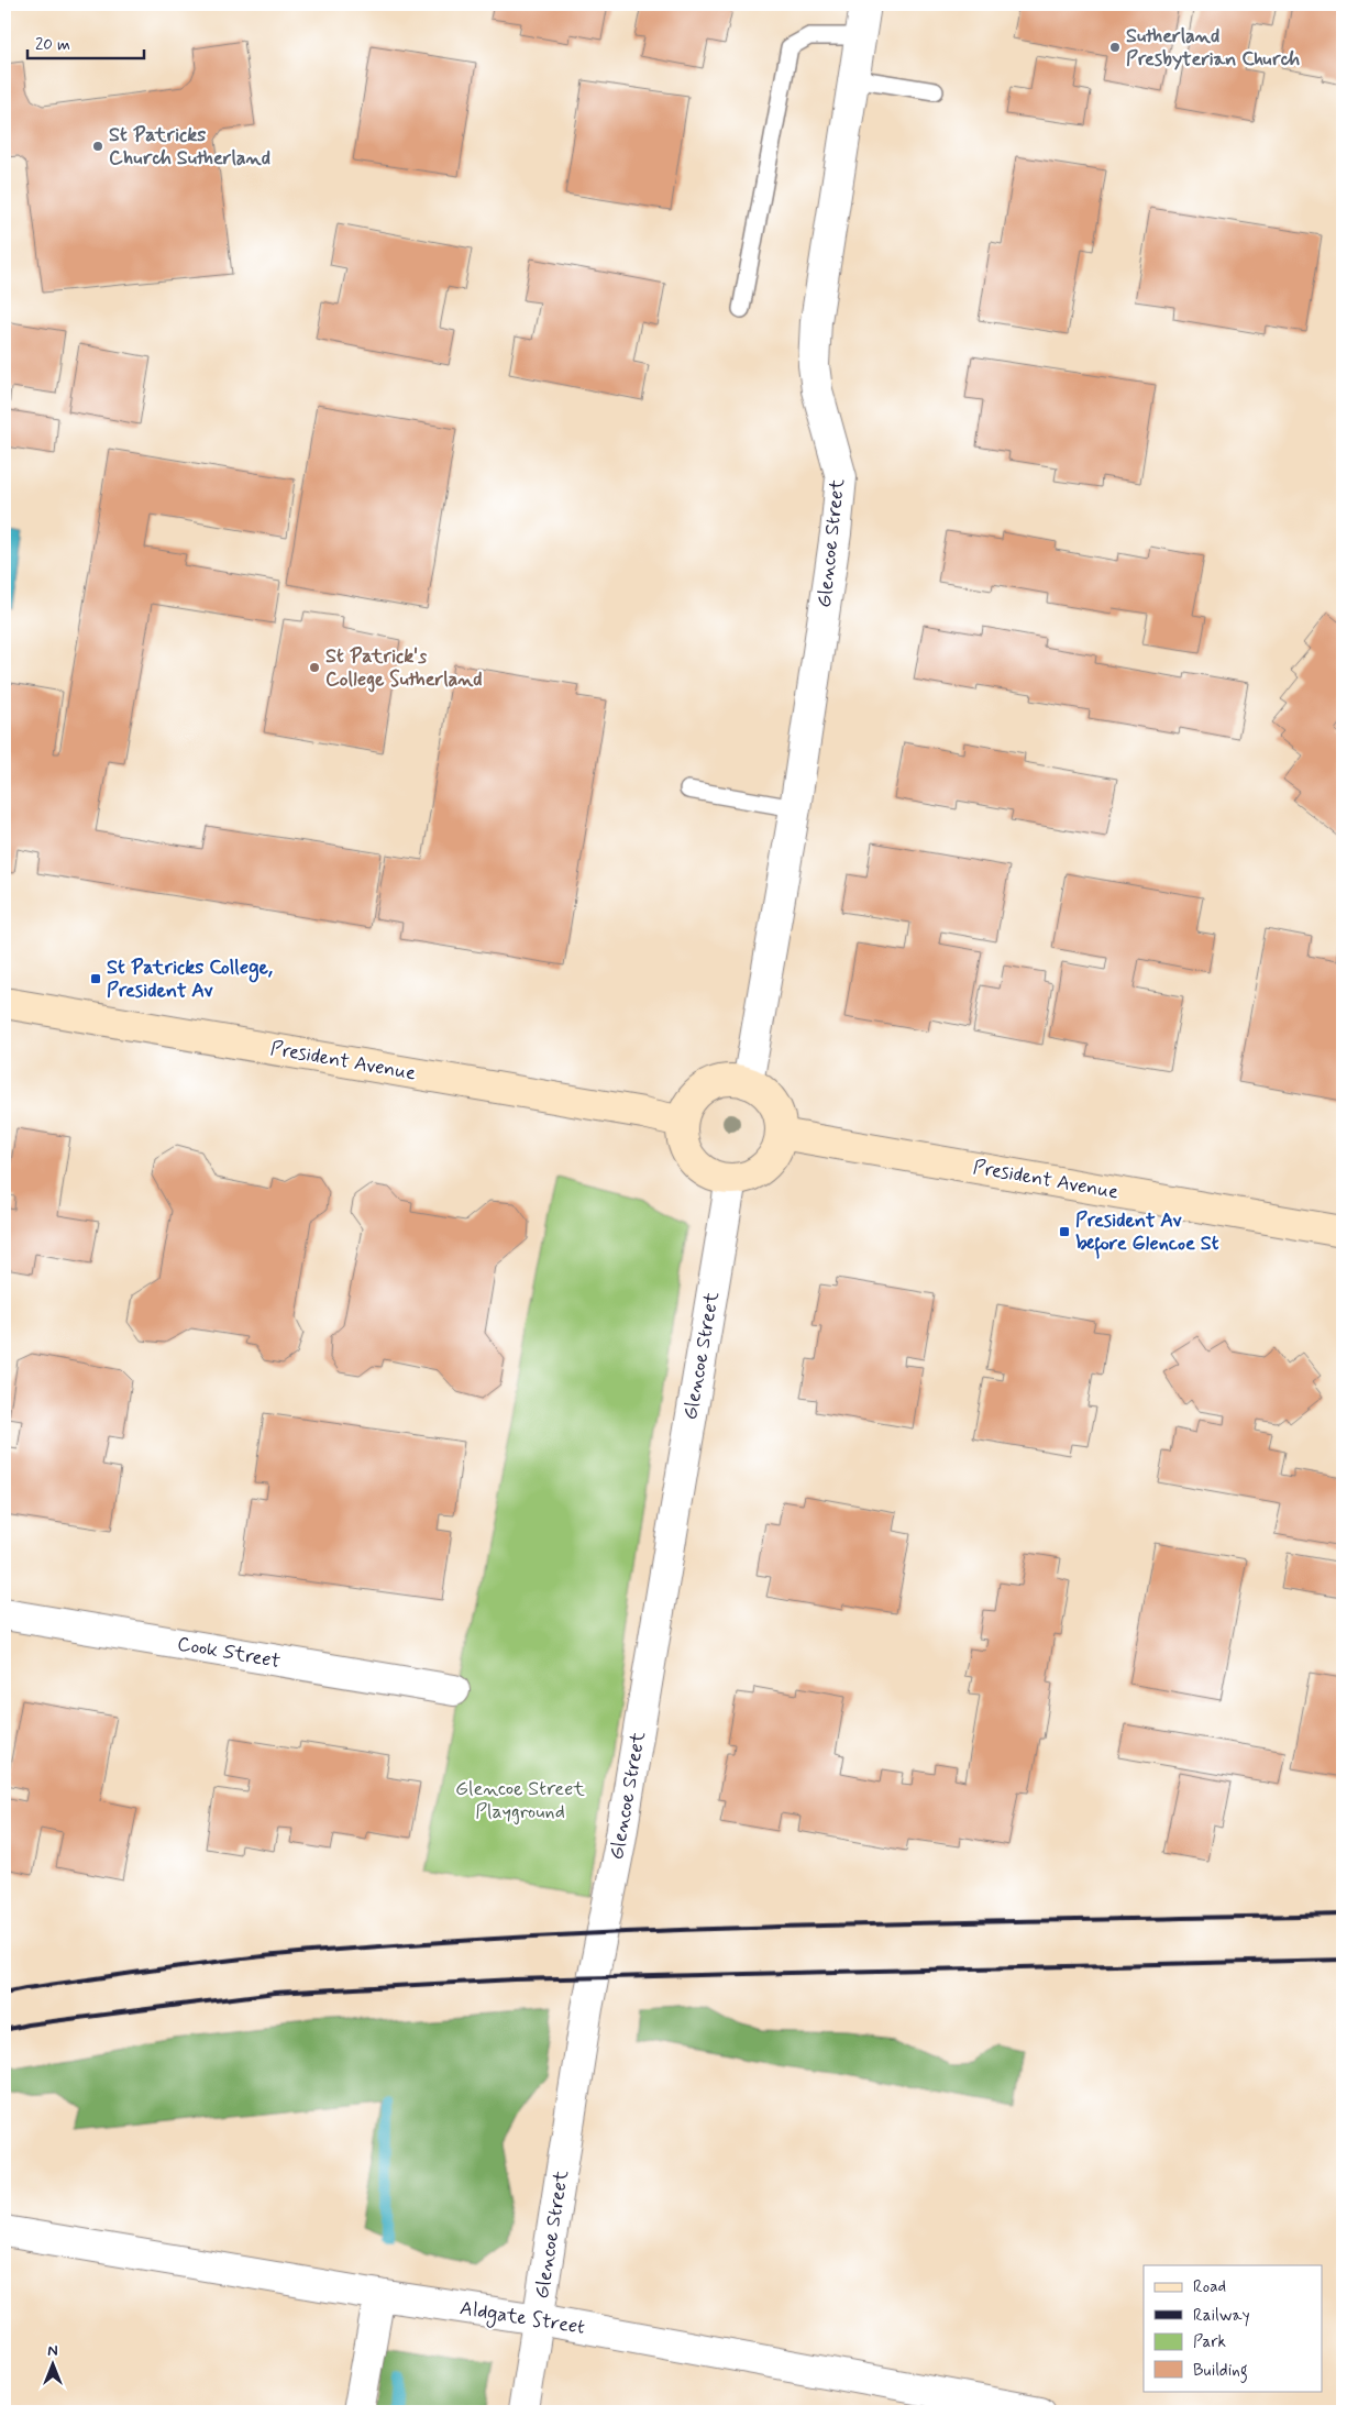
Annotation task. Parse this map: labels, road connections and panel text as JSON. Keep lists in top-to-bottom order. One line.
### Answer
{"streets":{"street":["Glencoe Street","President Avenue","Cook Street","Aldgate Street"]},"crossings":[["Glencoe Street","President Avenue"],["Glencoe Street","Aldgate Street"]],"parks":["Glencoe Street Playground"],"places":{"other":["Sutherland Presbyterian Church","St Patricks Church Sutherland","St Patrick's College Sutherland"],"transit":["St Patricks College, President Av","President Av before Glencoe St"]},"legend":["Road","Railway","Park","Building"],"scale_bar":"20 m","north":"top"}
